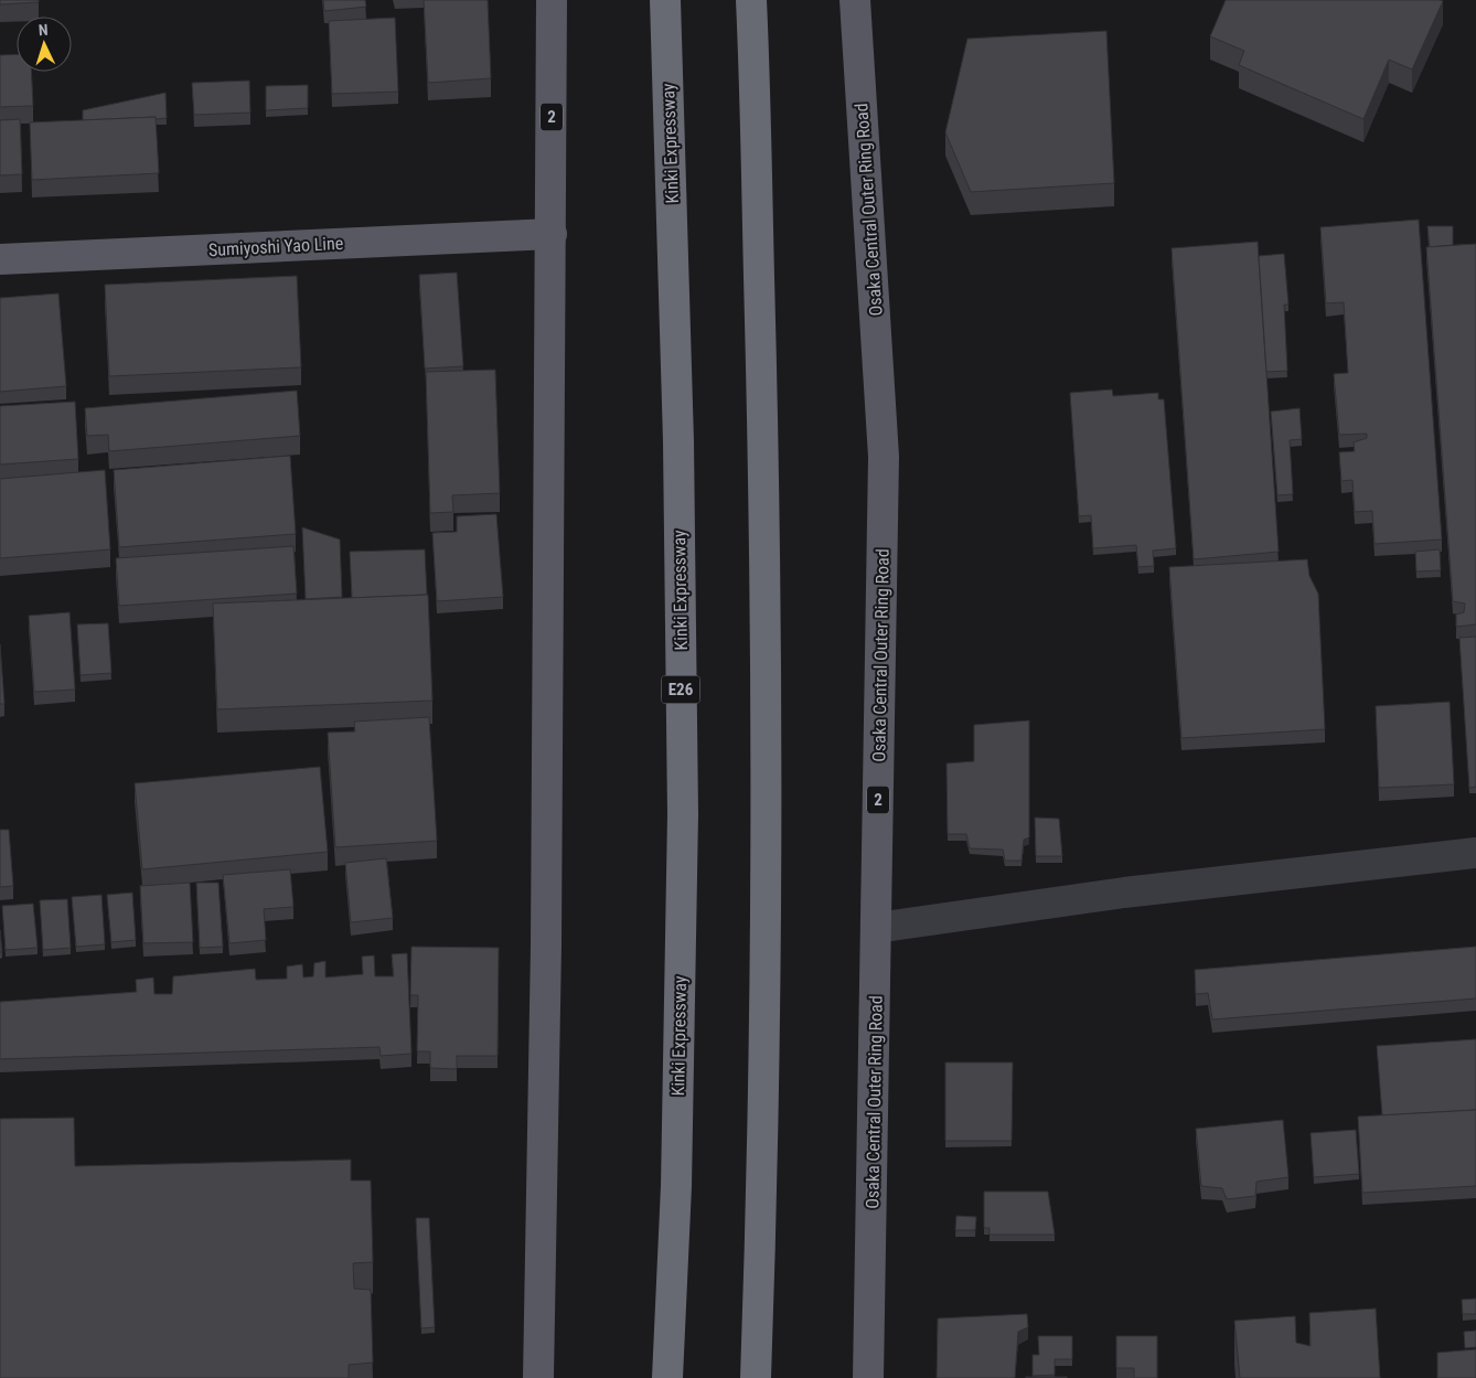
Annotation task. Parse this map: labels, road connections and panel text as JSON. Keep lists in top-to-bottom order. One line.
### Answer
{"streets":{"highway":["Kinki Expressway","E26"],"main road":["2","Osaka Central Outer Ring Road","Sumiyoshi Yao Line"]},"crossings":[["2","Sumiyoshi Yao Line"]],"north":"top"}
